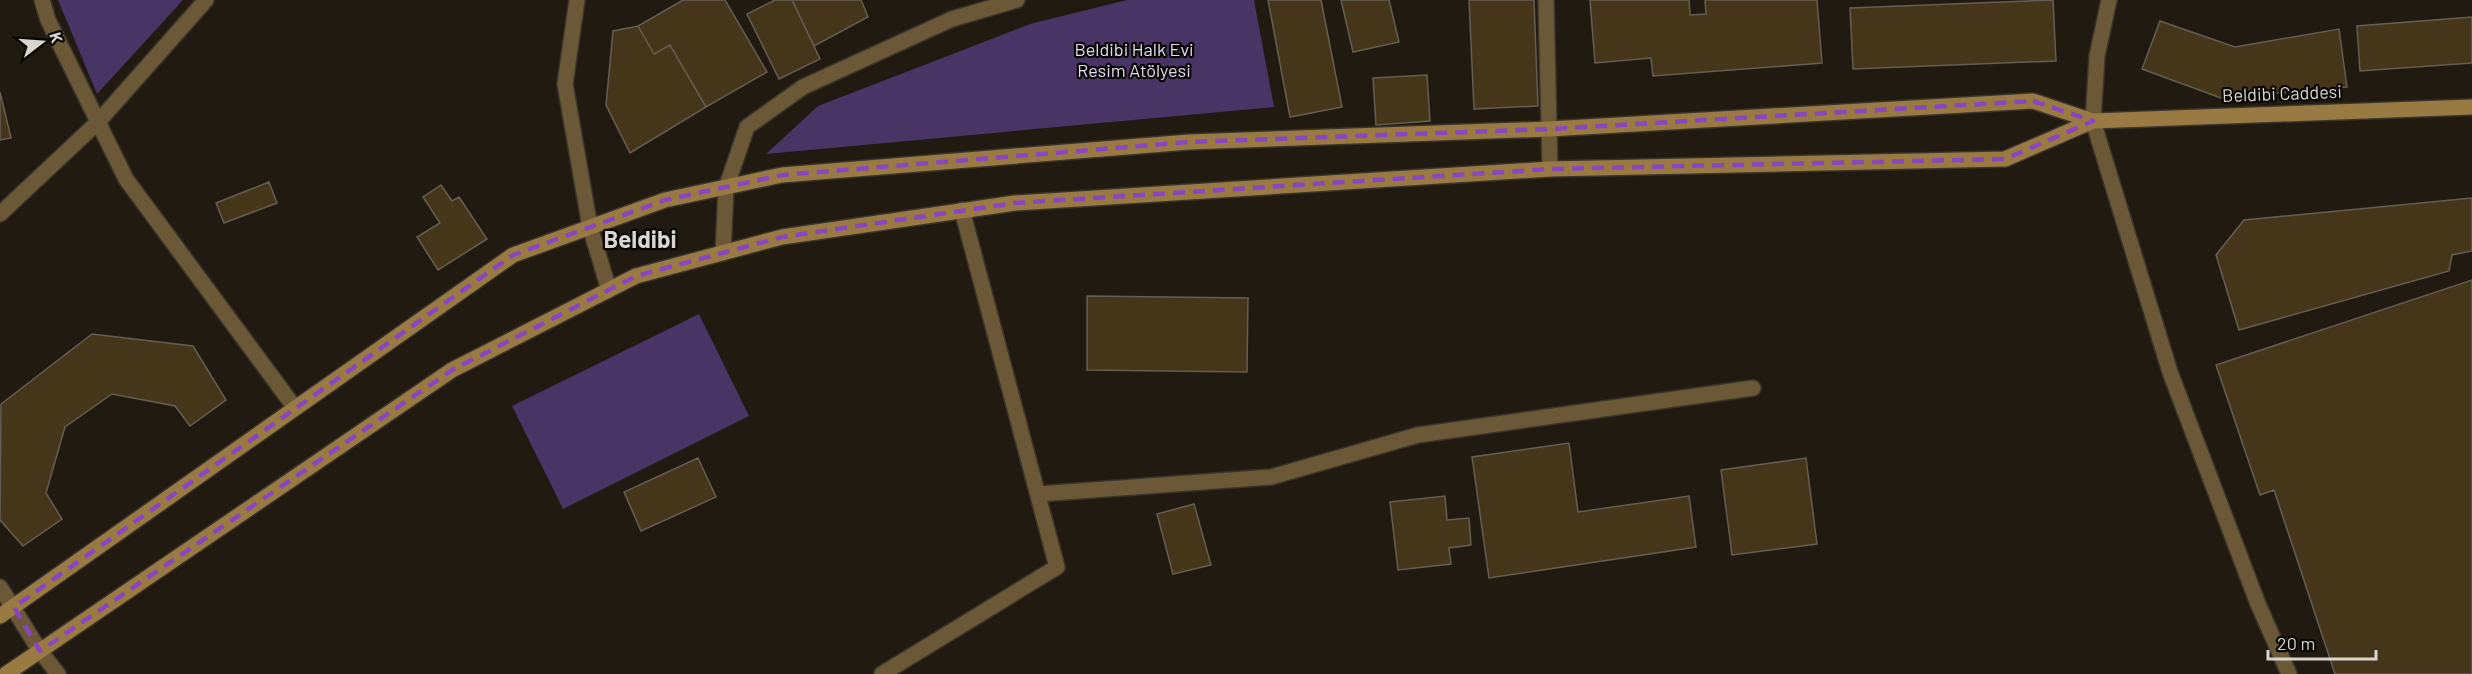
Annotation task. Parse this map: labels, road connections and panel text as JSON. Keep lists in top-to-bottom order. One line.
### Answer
{"streets":{"street":["Beldibi Caddesi"]},"districts":["Beldibi"],"parks":["Beldibi Halk Evi Resim Atölyesi"],"scale_bar":"20 m","north":"right"}
